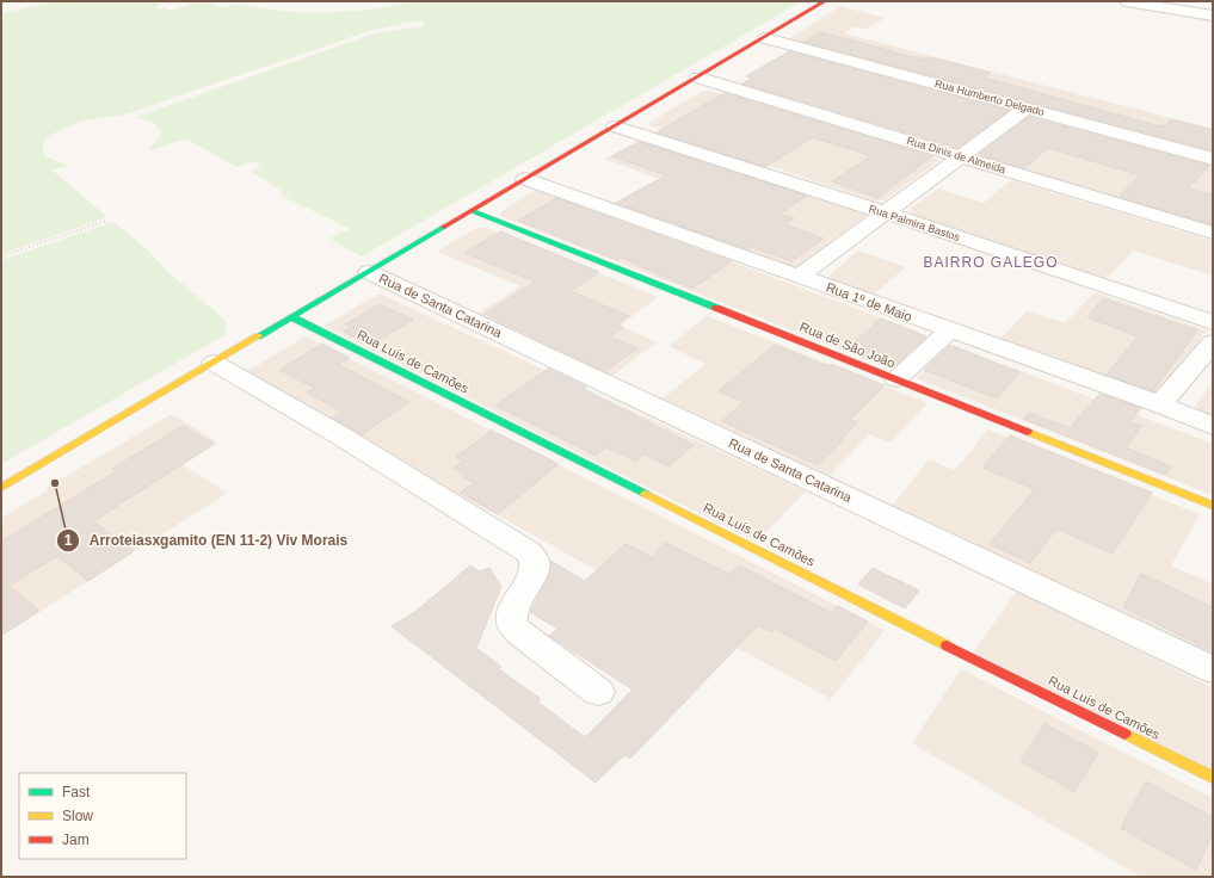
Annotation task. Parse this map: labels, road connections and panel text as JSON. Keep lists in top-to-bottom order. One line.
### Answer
{"streets":{"street":["Rua Humberto Delgado","Rua Dinis de Almeida","Rua Palmira Bastos","Rua 1º de Maio","Rua de Santa Catarina","Rua de São João","Rua Luís de Camões"]},"districts":["BAIRRO GALEGO"],"places":["Arroteiasxgamito (EN 11-2) Viv Morais"],"legend":["Fast","Slow","Jam"]}
